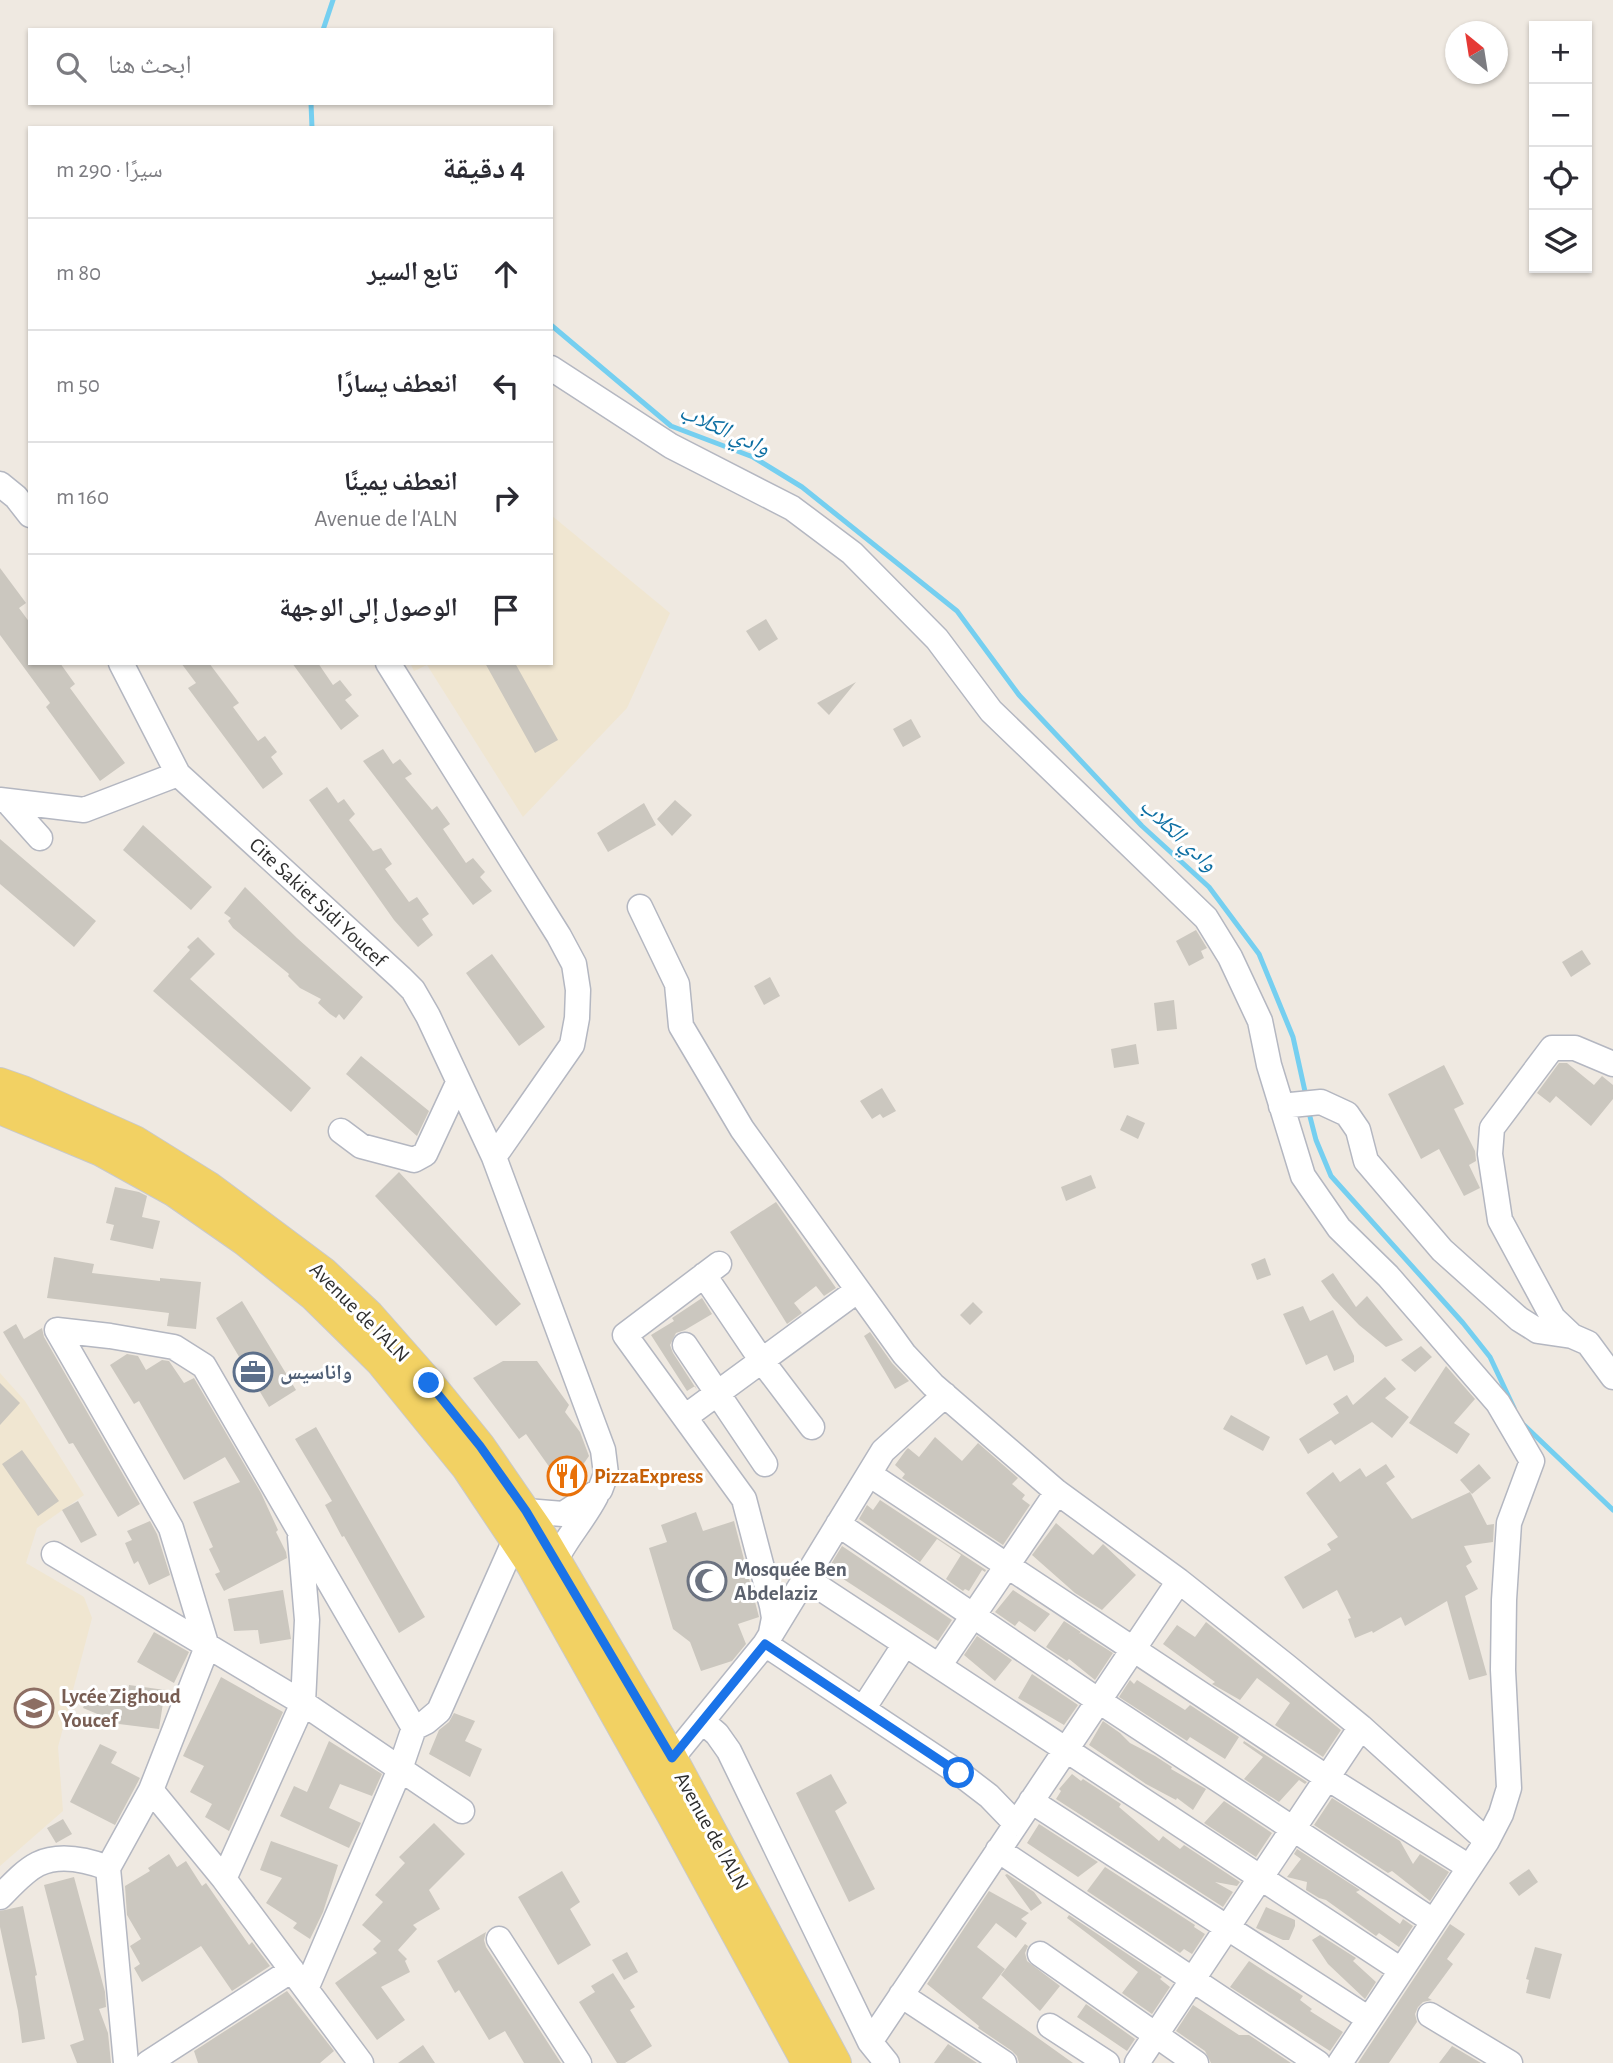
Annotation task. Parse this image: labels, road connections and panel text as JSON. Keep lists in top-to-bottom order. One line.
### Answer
{"streets":{"main road":["Avenue de l'ALN"],"street":["Cite Sakiet Sidi Youcef"]},"water":["وادي الكلاب"],"places":{"office":["واناسيس"],"restaurant":["PizzaExpress"],"mosque":["Mosquée Ben Abdelaziz"],"school or university":["Lycée Zighoud Youcef"]},"north":"top left","page":{"map_buttons":["+","−"],"search":"ابحث هنا","heading":["4 دقيقة","سيرًا · 290 m"],"list":[["تابع السير","80 m"],["انعطف يسارًا","50 m"],["انعطف يمينًا","Avenue de l'ALN","160 m"],"الوصول إلى الوجهة"]}}
